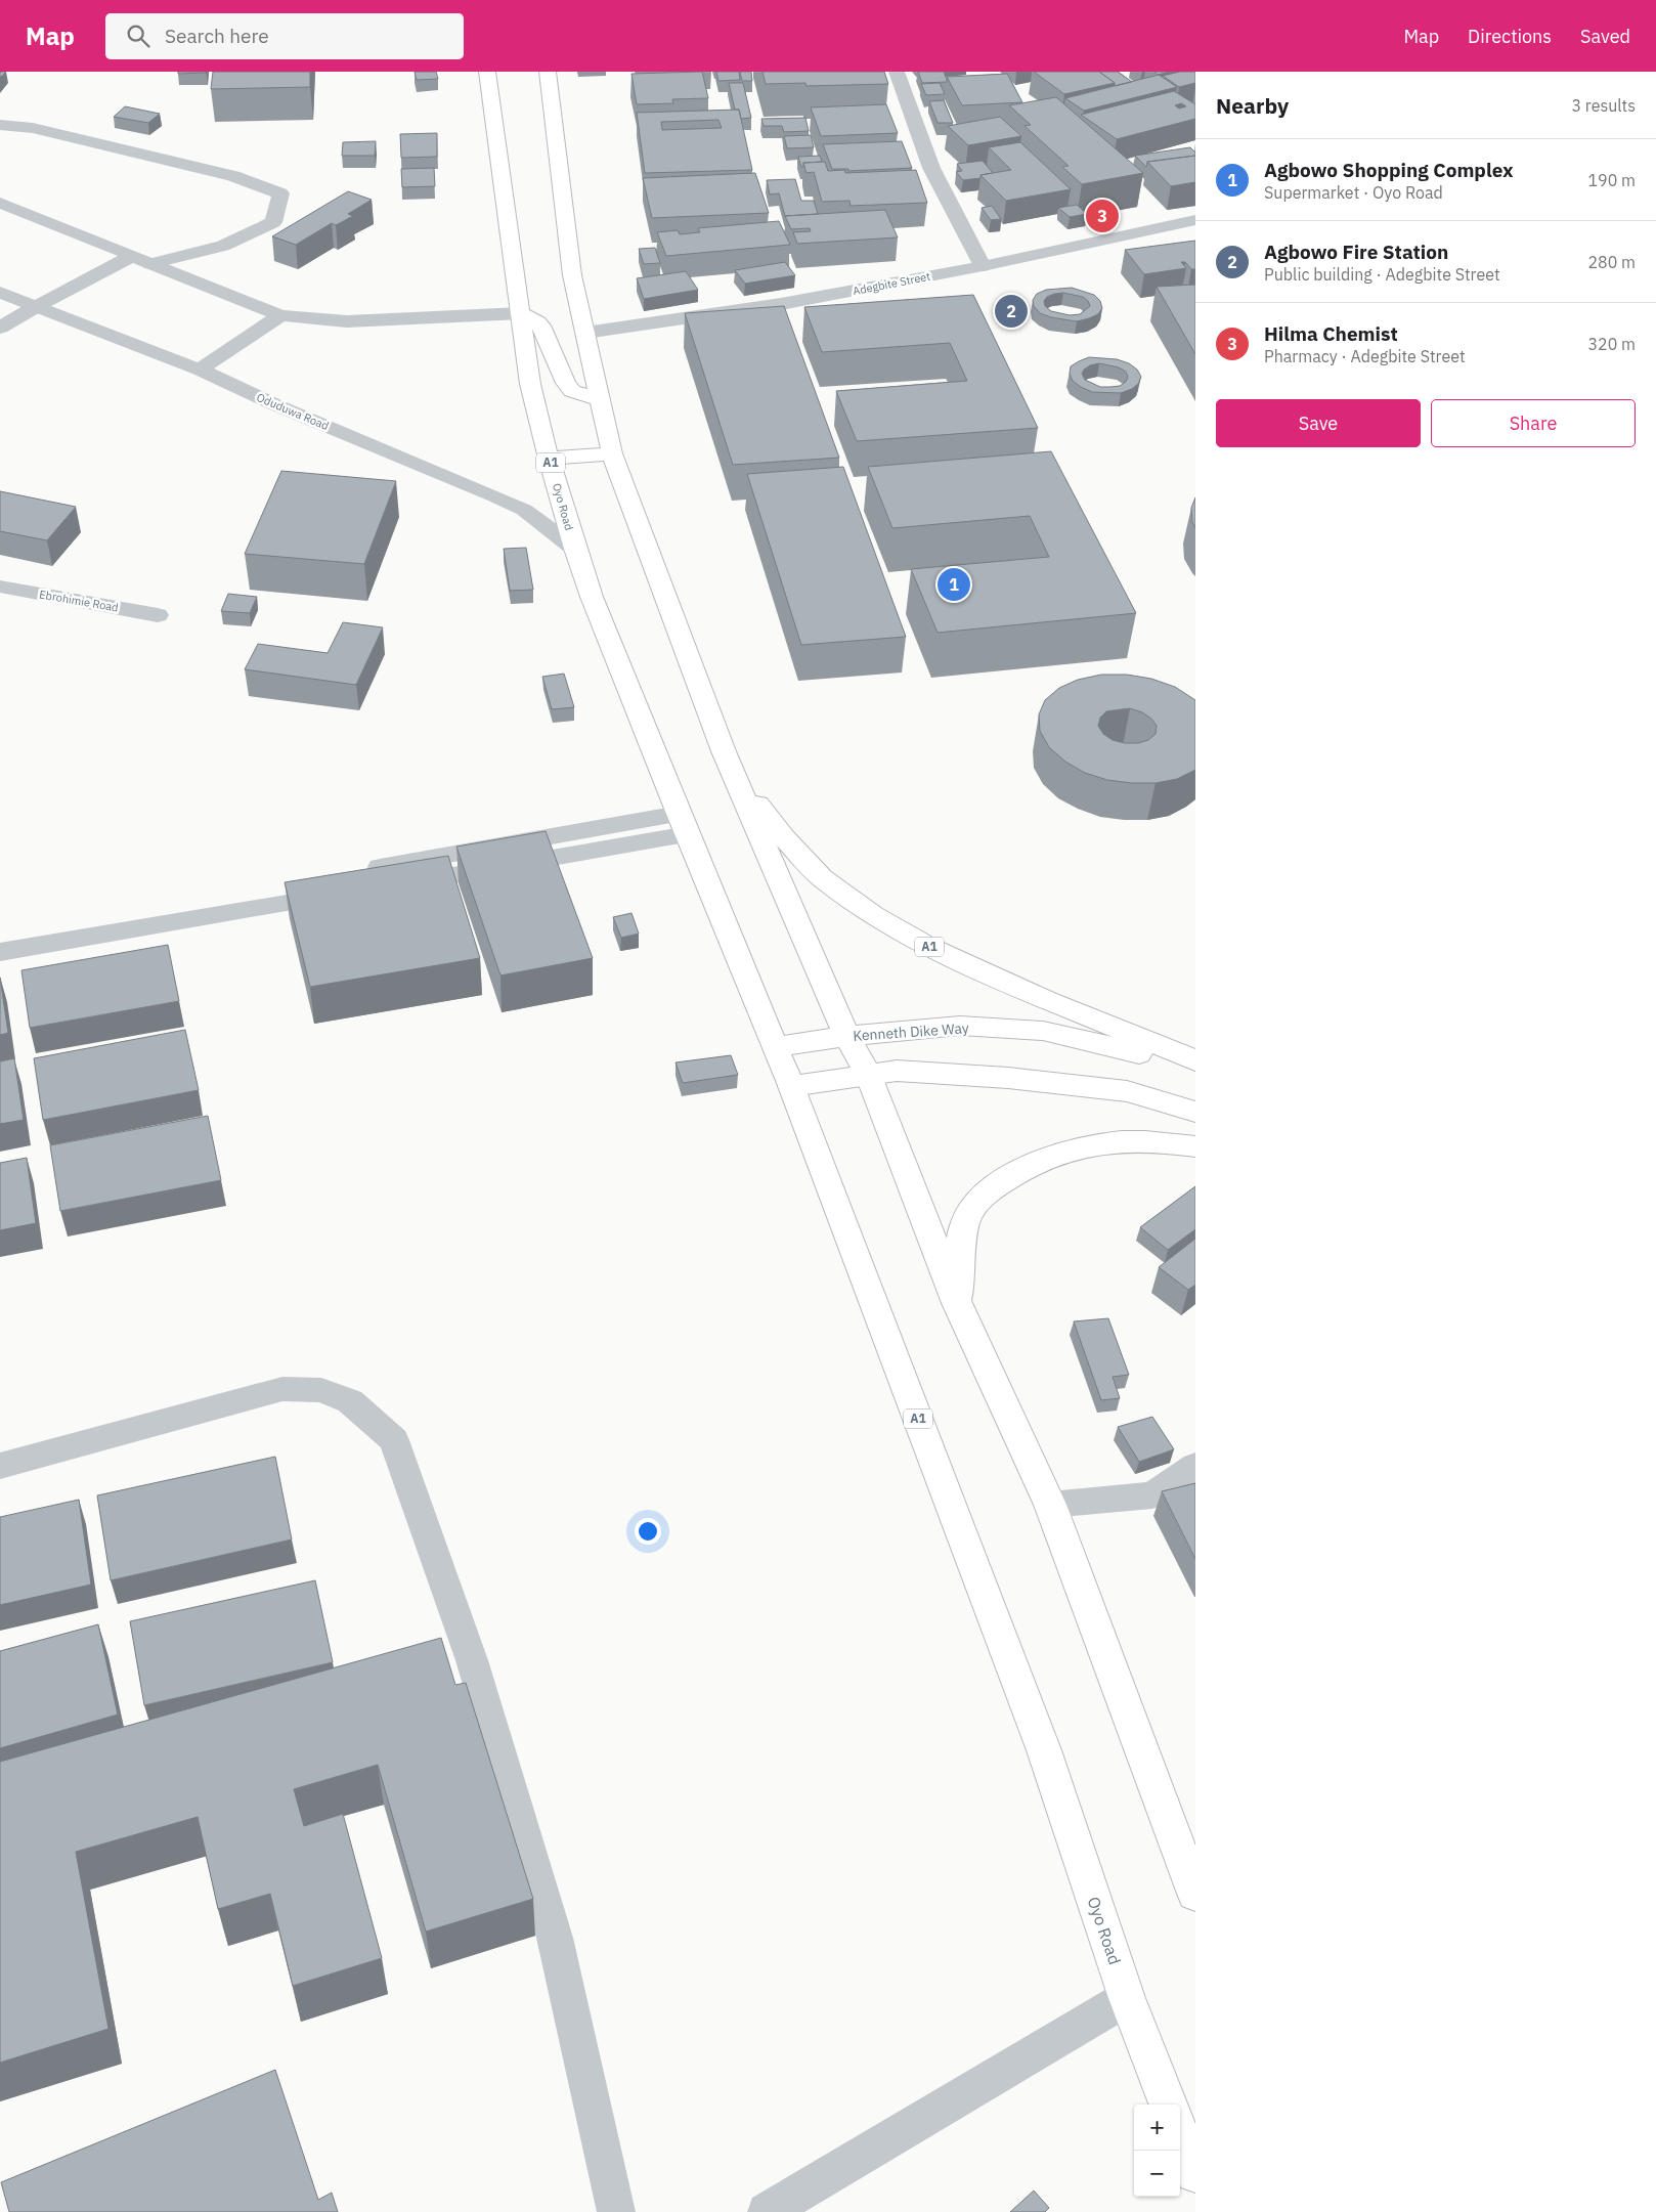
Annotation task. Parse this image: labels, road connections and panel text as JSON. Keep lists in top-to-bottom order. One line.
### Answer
{"streets":{"main road":["A1","Oyo Road","Kenneth Dike Way"],"street":["Adegbite Street","Oduduwa Road","Ebrohimie Road"]},"crossings":[["Adegbite Street","A1"],["Oduduwa Road","Oyo Road"],["A1","Oyo Road"],["A1","Kenneth Dike Way"]],"page":{"header":"Map","search":"Search here","nav":["Map","Directions","Saved"],"heading":["Nearby","3 results"],"list":[{"mark":"1","name":"Agbowo Shopping Complex","note":"Supermarket · Oyo Road","value":"190 m"},{"mark":"2","name":"Agbowo Fire Station","note":"Public building · Adegbite Street","value":"280 m"},{"mark":"3","name":"Hilma Chemist","note":"Pharmacy · Adegbite Street","value":"320 m"}],"pins":["3","2","1"],"buttons":["Save","Share"],"map_buttons":["+","−"]}}
